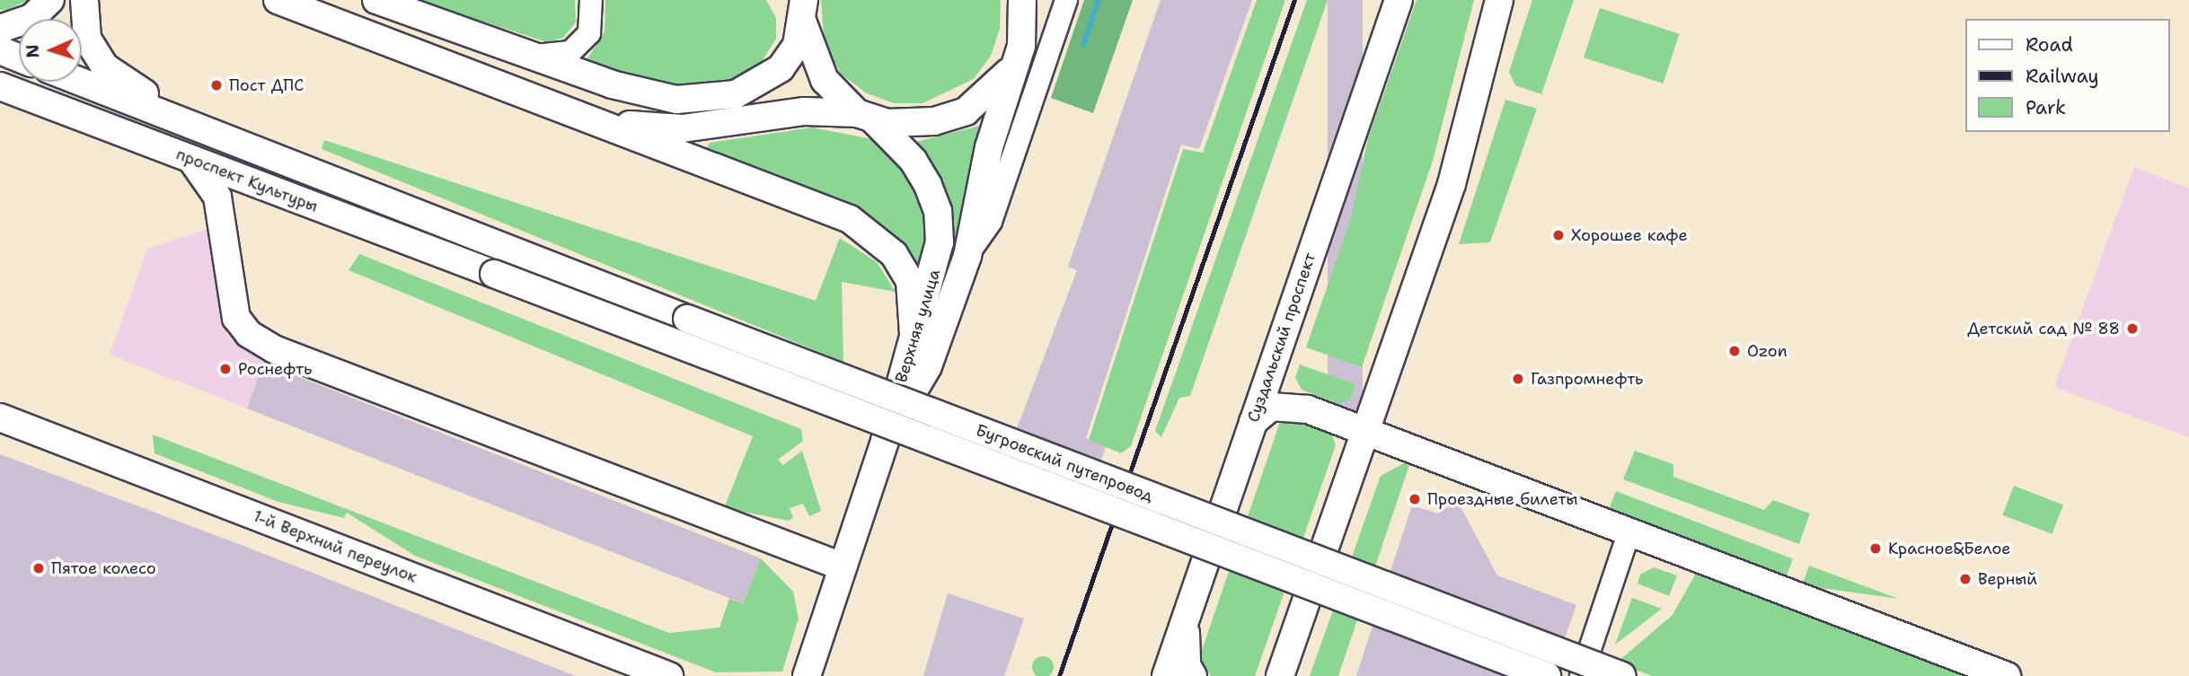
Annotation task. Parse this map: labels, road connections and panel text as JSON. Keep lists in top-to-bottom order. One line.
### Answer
{"streets":{"main road":["проспект Культуры","Верхняя улица","Суздальский проспект","Бугровский путепровод","1-й Верхний переулок"]},"crossings":[["проспект Культуры","Бугровский путепровод"]],"places":["Пост ДПС","Хорошее кафе","Детский сад № 88","Ozon","Роснефть","Газпромнефть","Проездные билеты","Красное&Белое","Пятое колесо","Верный"],"legend":["Road","Railway","Park"],"north":"left"}
